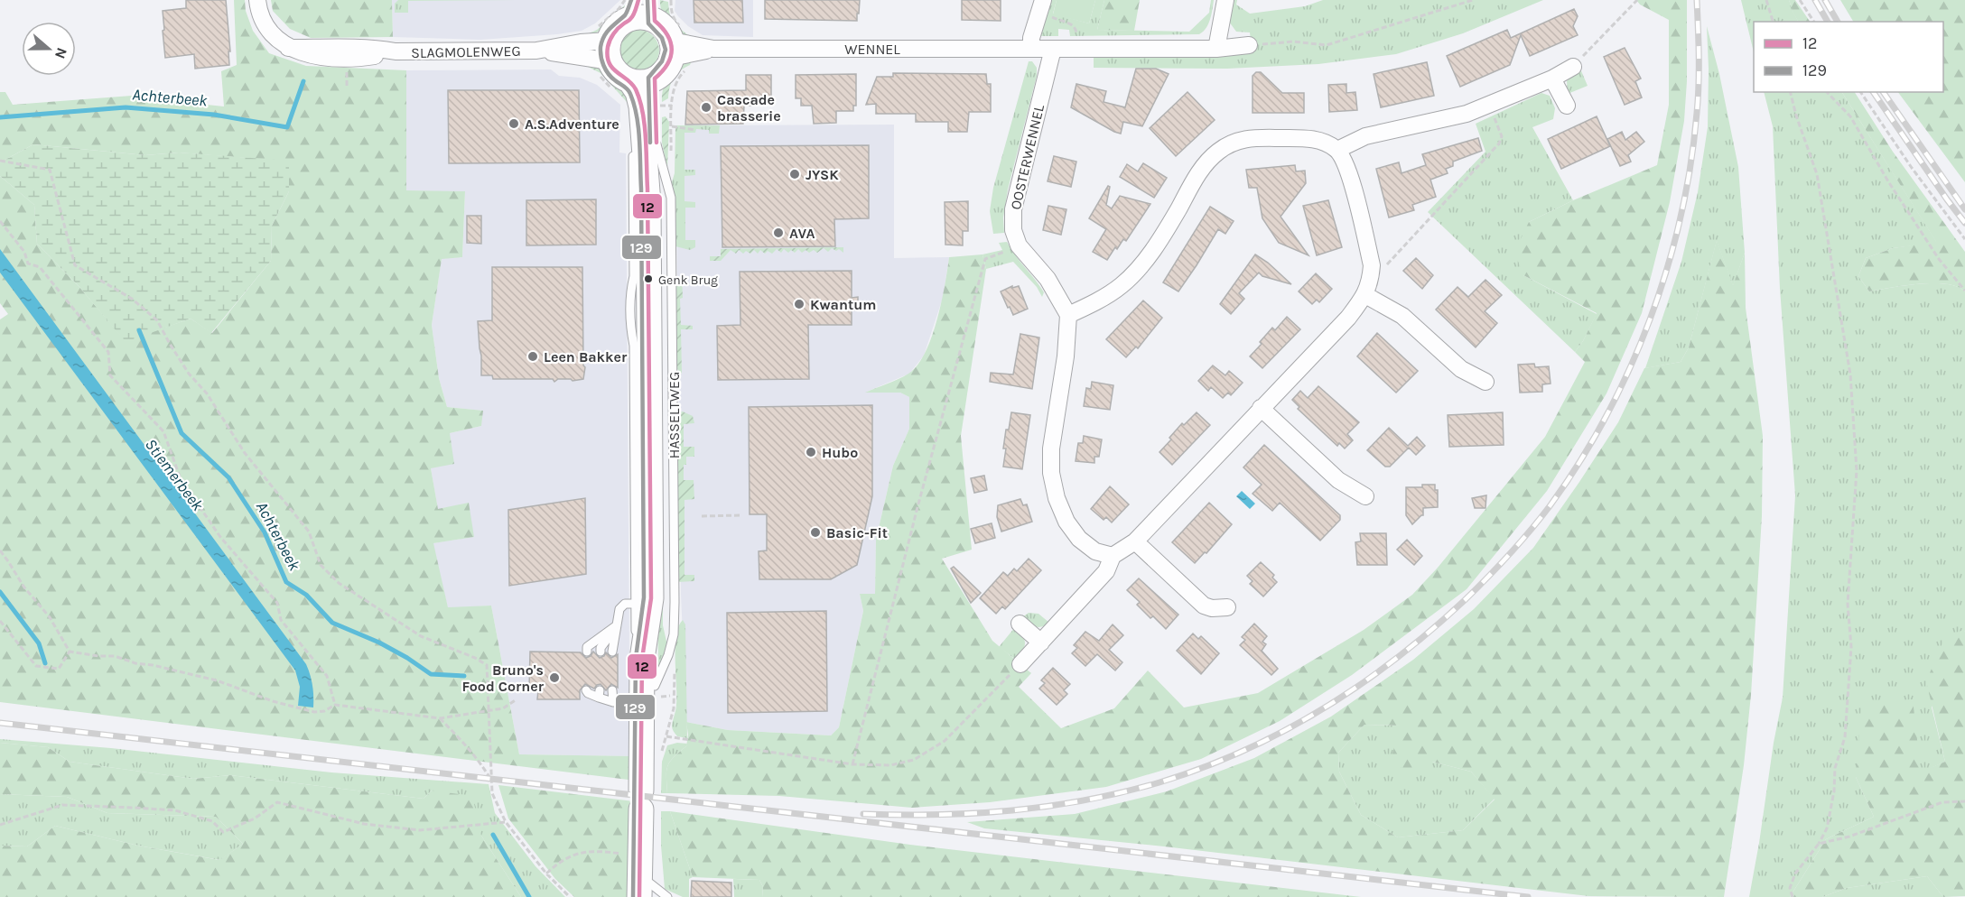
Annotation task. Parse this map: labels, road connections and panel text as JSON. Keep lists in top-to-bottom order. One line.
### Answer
{"streets":{"main road":["HASSELTWEG"],"street":["WENNEL","SLAGMOLENWEG","OOSTERWENNEL"]},"crossings":[["WENNEL","SLAGMOLENWEG"],["WENNEL","OOSTERWENNEL"],["WENNEL","HASSELTWEG"],["SLAGMOLENWEG","HASSELTWEG"]],"water":["Achterbeek","Stiemerbeek"],"places":["Cascade brasserie","A.S.Adventure","JYSK","AVA","Genk Brug","Kwantum","Leen Bakker","Hubo","Basic-Fit","Bruno's Food Corner"],"lines":["transit line 12","transit line 129"],"legend":["12","129"],"north":"right"}
